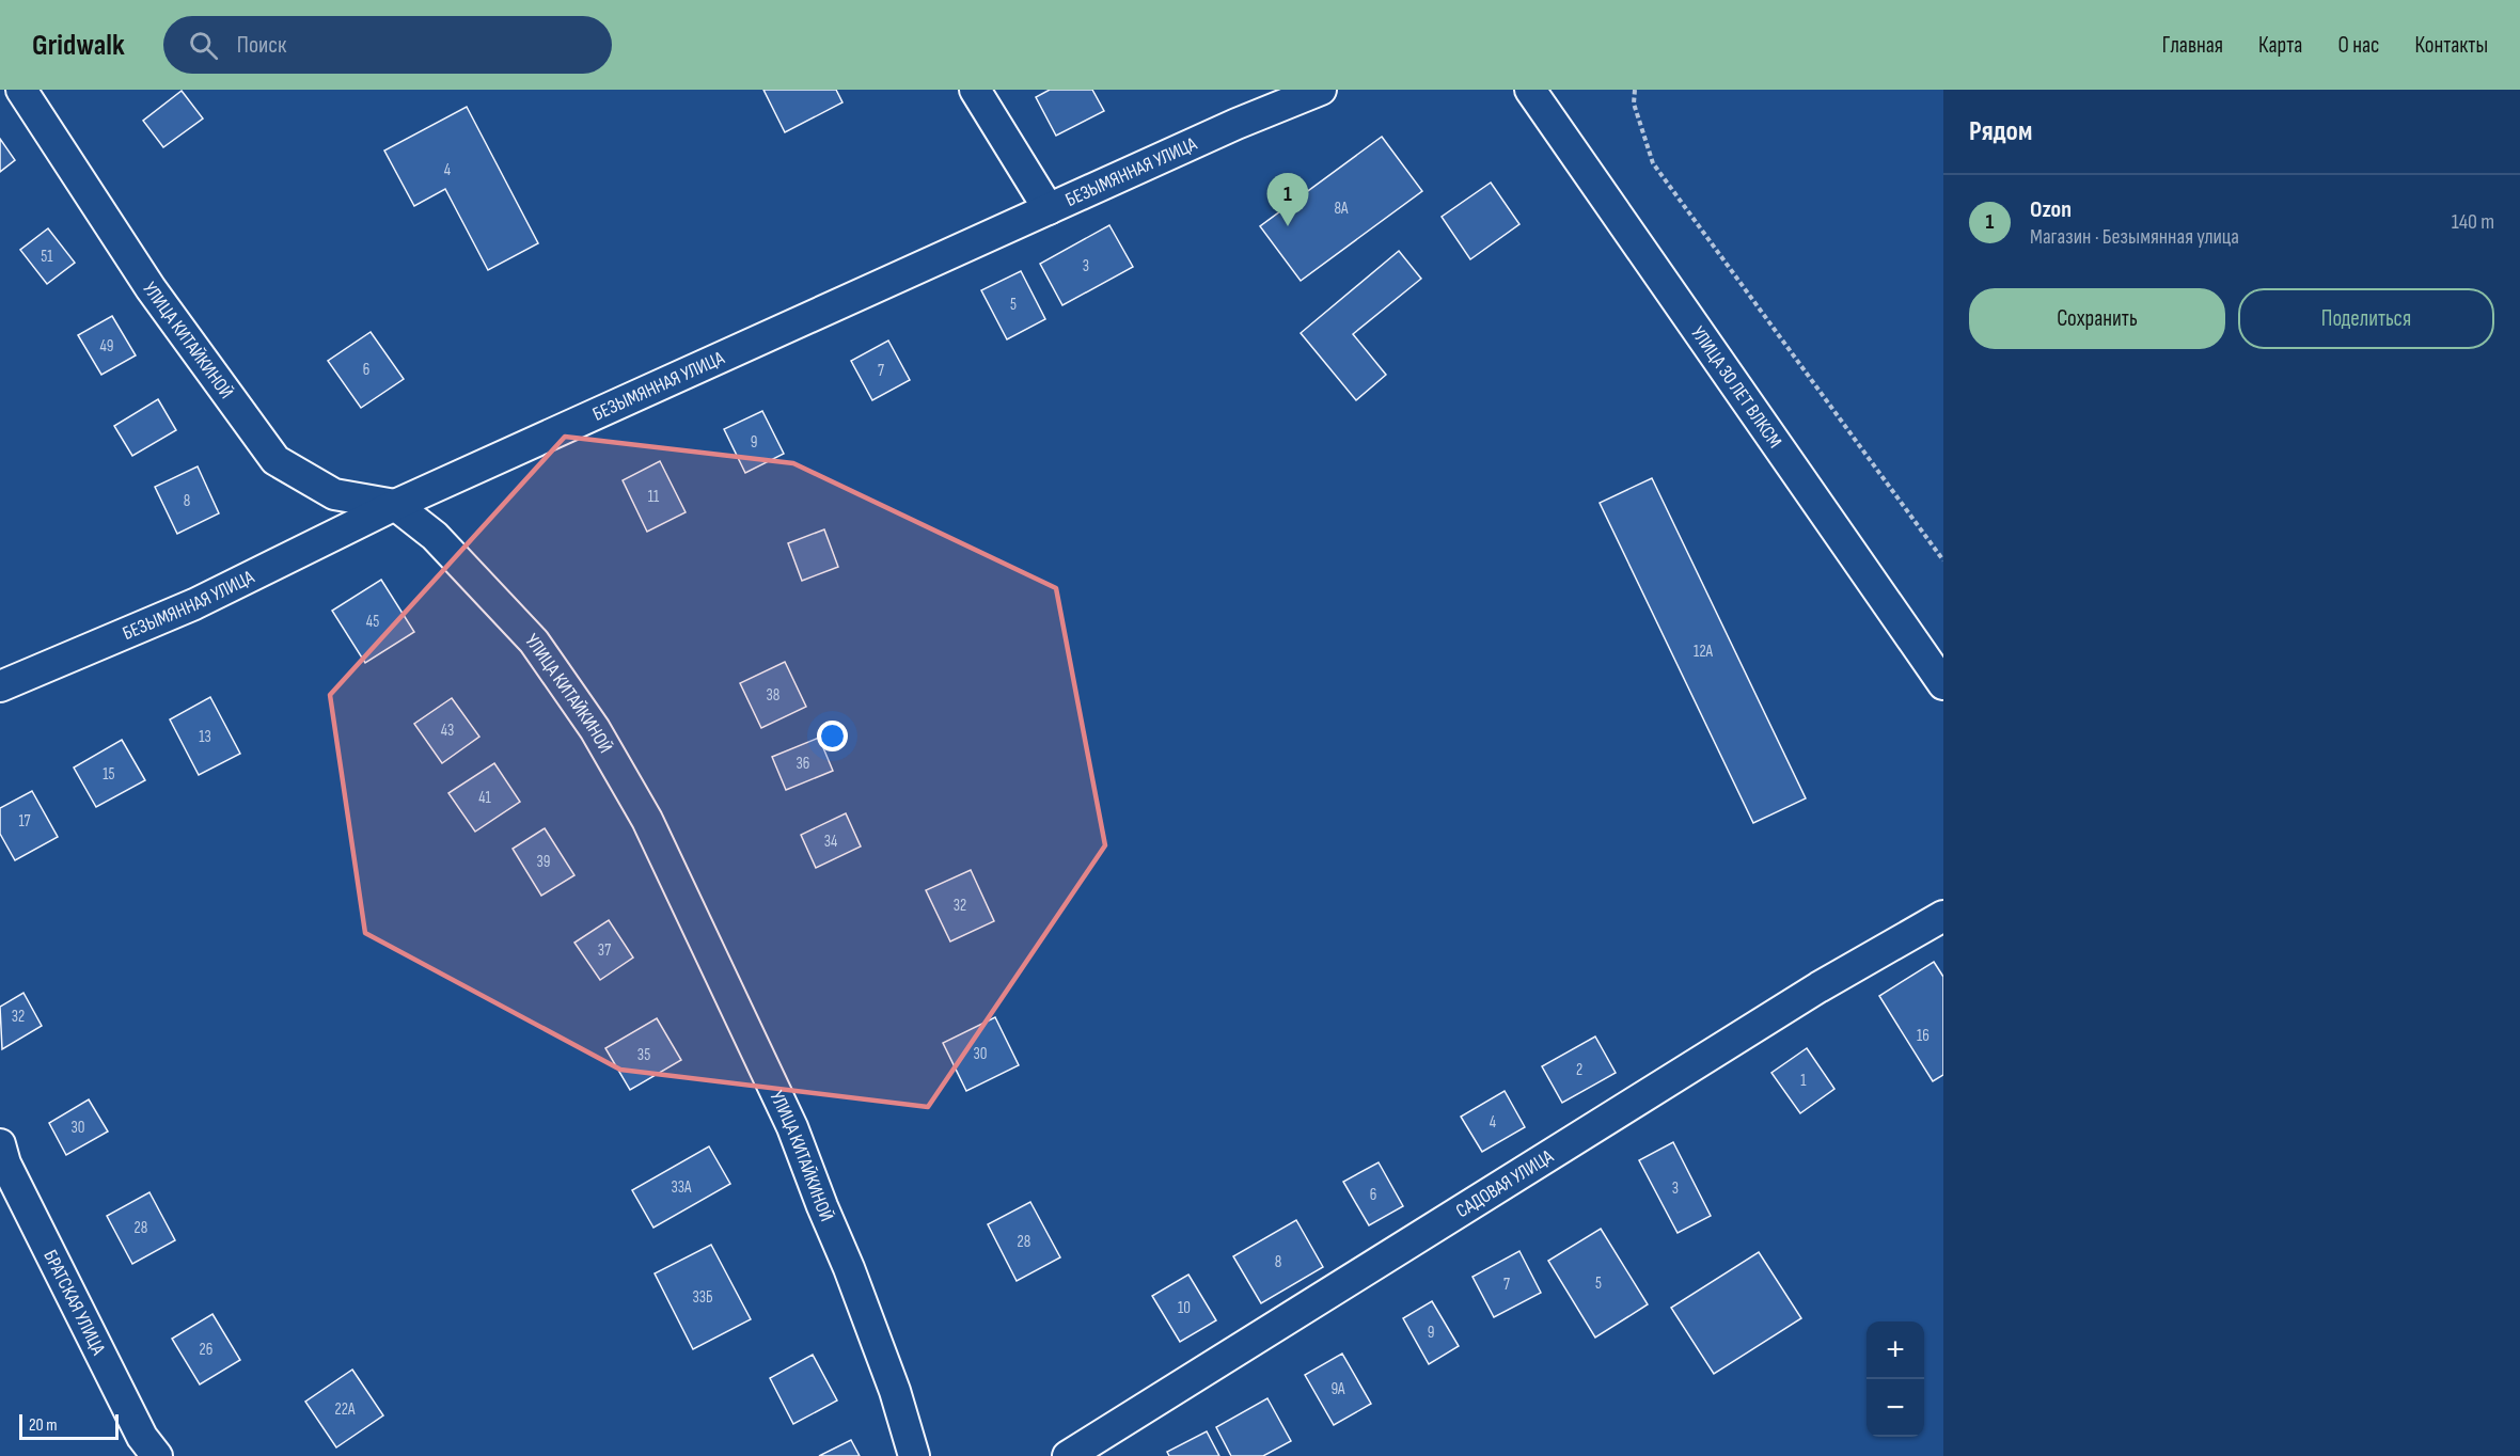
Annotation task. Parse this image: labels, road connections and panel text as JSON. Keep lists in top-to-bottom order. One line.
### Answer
{"streets":{"street":["БЕЗЫМЯННАЯ УЛИЦА","УЛИЦА КИТАЙКИНОЙ","УЛИЦА 30 ЛЕТ ВЛКСМ","САДОВАЯ УЛИЦА","БРАТСКАЯ УЛИЦА"]},"crossings":[["БЕЗЫМЯННАЯ УЛИЦА","УЛИЦА КИТАЙКИНОЙ"]],"house_numbers":["4","8А","51","3","5","49","6","7","9","11","8","45","12А","38","43","13","36","15","41","17","34","39","32","37","32","16","30","35","2","1","4","30","33А","3","6","28","28","8","5","7","33Б","10","9","26","9А","22А"],"scale_bar":"20 m","page":{"header":"Gridwalk","search":"Поиск","nav":["Главная","Карта","О нас","Контакты"],"heading":"Рядом","pins":"1","list":[{"mark":"1","name":"Ozon","note":"Магазин · Безымянная улица","value":"140 m"}],"buttons":["Сохранить","Поделиться"],"map_buttons":["+","−"],"scale":"20 m"}}
